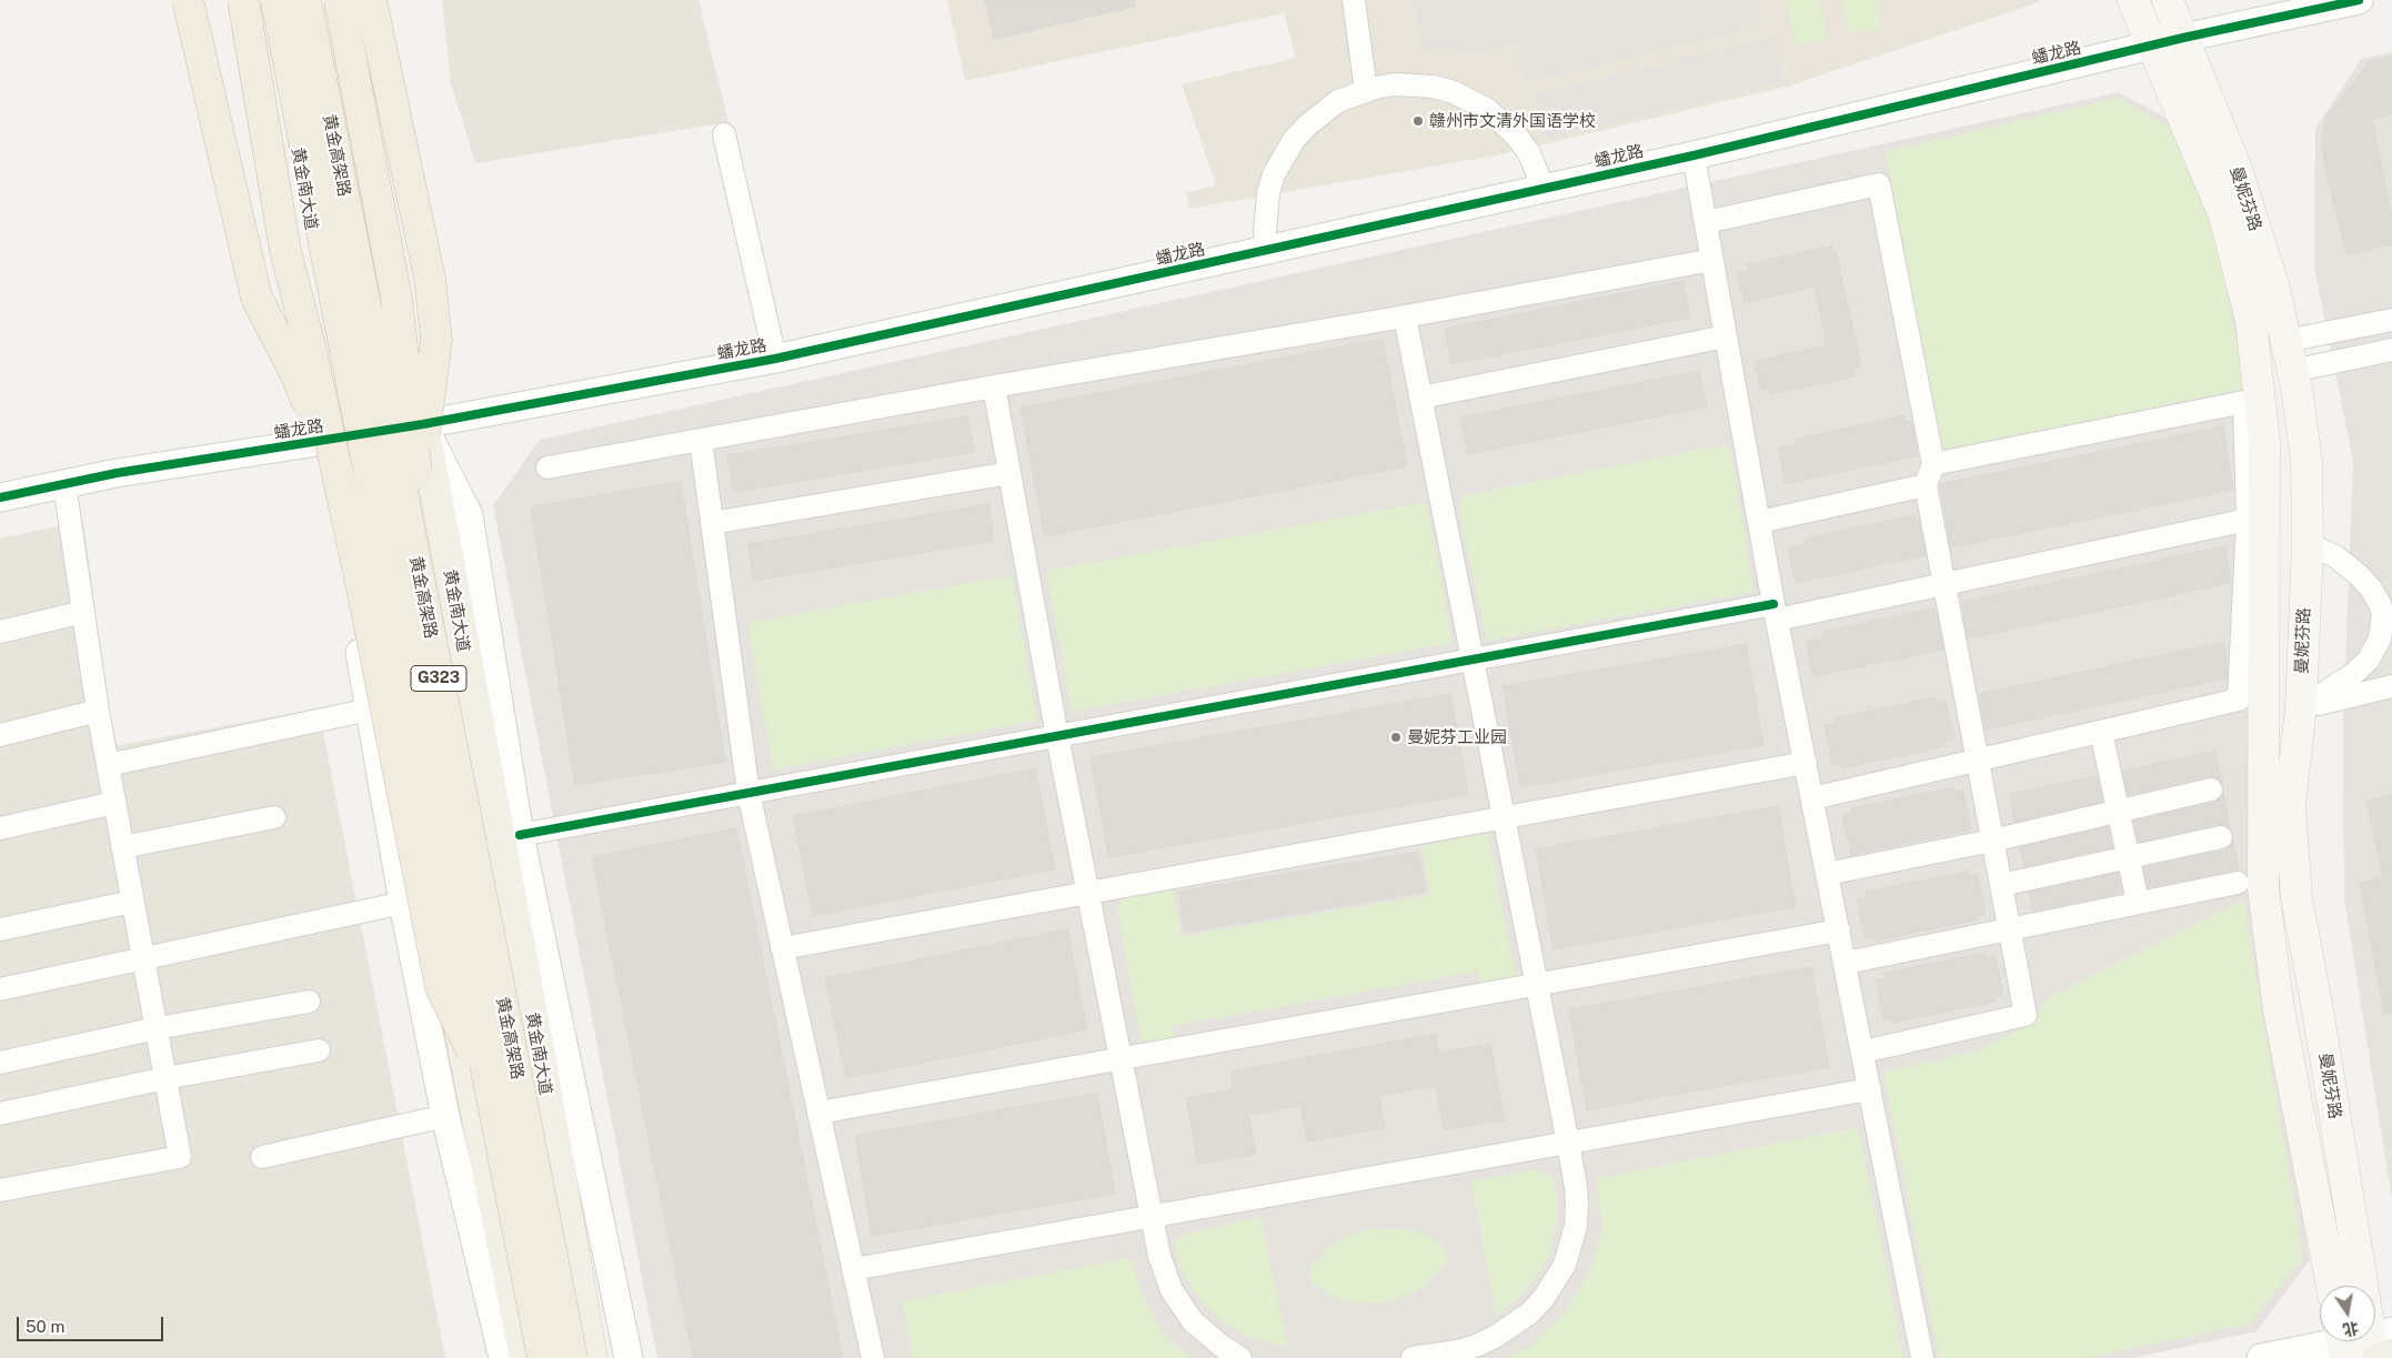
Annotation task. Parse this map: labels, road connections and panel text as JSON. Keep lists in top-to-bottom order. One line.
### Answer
{"streets":{"highway":["黄金高架路","G323"],"main road":["黄金南大道","曼妮芬路"],"street":["蟠龙路"]},"crossings":[["蟠龙路","黄金南大道"],["蟠龙路","曼妮芬路"],["黄金高架路","黄金南大道"]],"places":["赣州市文清外国语学校","曼妮芬工业园"],"scale_bar":"50 m","north":"bottom"}
